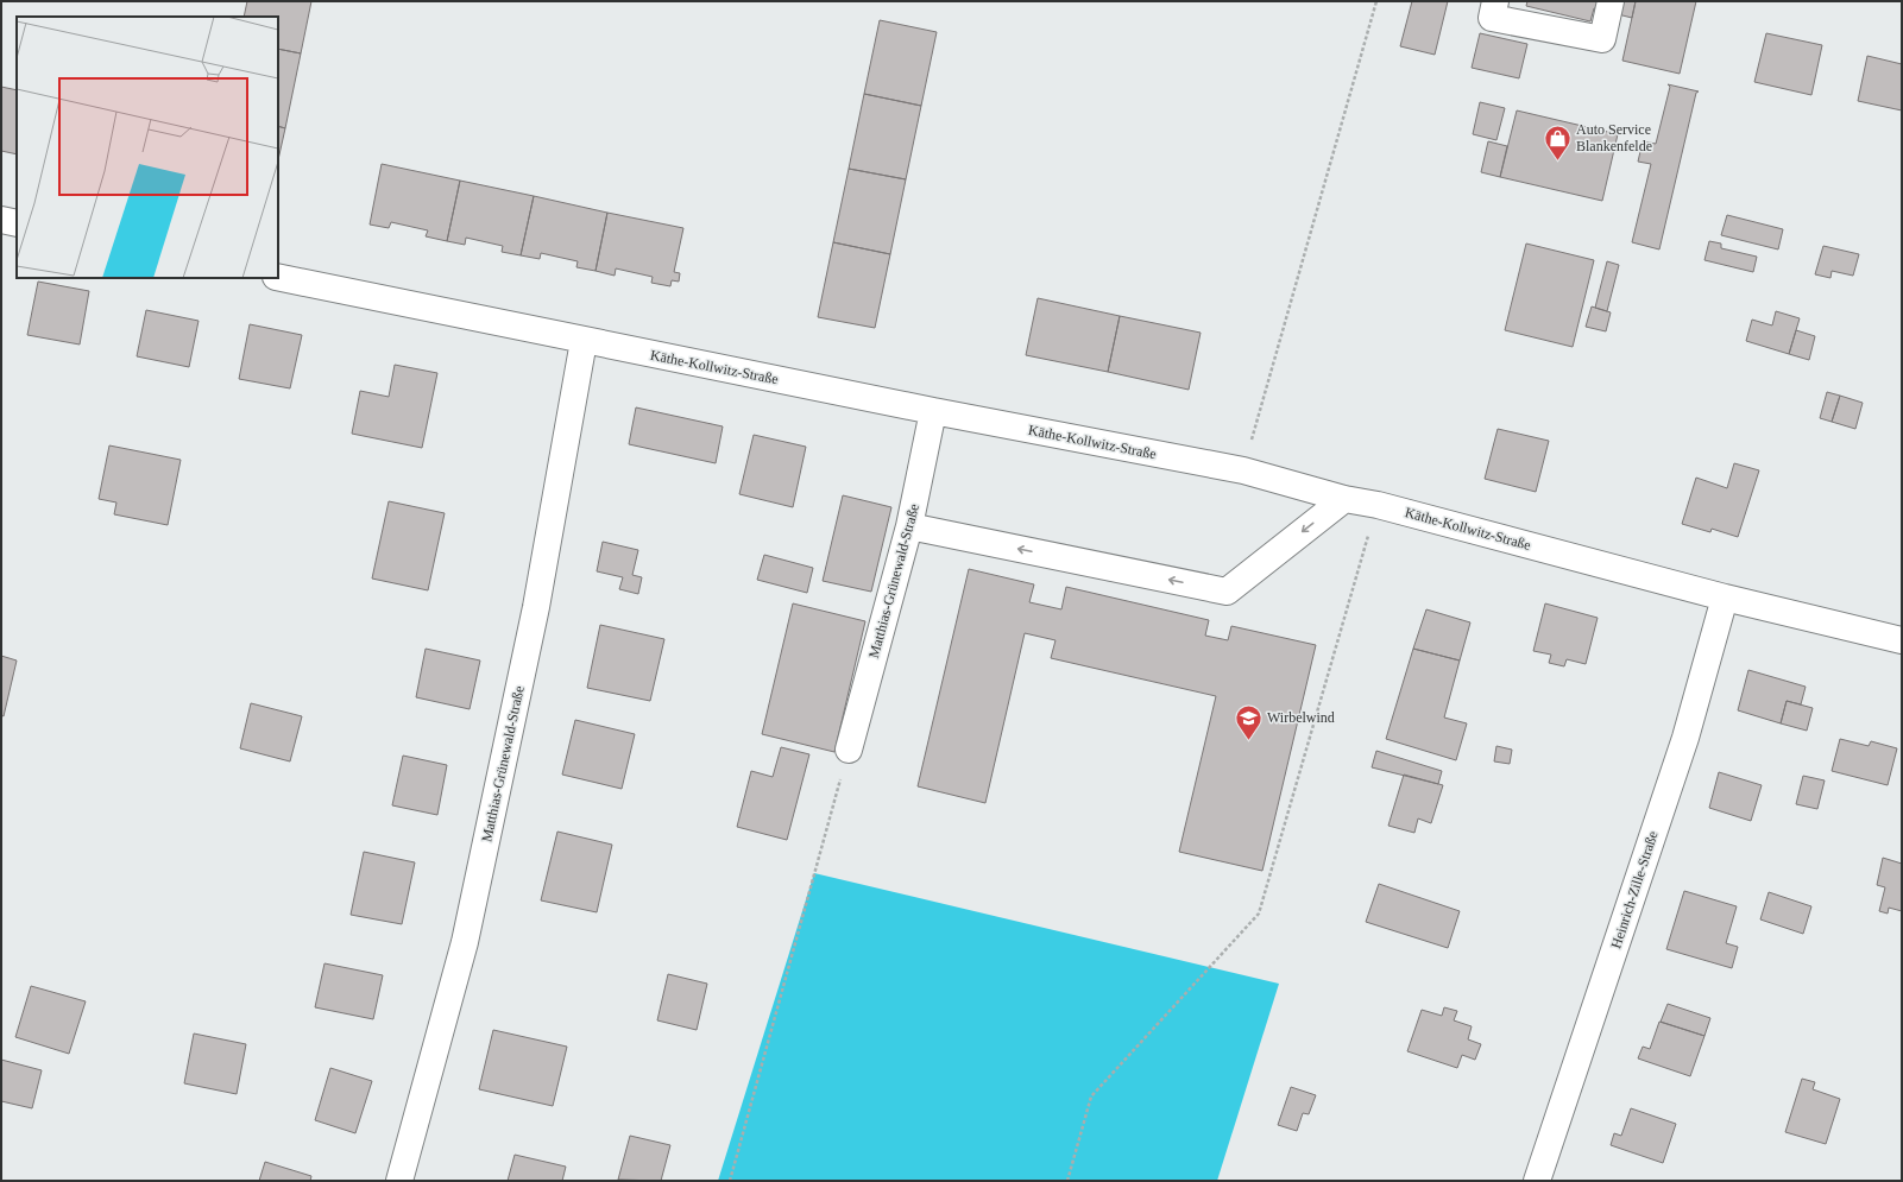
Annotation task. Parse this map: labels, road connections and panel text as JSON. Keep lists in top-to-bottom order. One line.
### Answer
{"streets":{"street":["Käthe-Kollwitz-Straße","Matthias-Grünewald-Straße","Heinrich-Zille-Straße"]},"crossings":[["Käthe-Kollwitz-Straße","Matthias-Grünewald-Straße"],["Käthe-Kollwitz-Straße","Heinrich-Zille-Straße"]],"places":{"shop":["Auto Service Blankenfelde"],"school or university":["Wirbelwind"]}}
